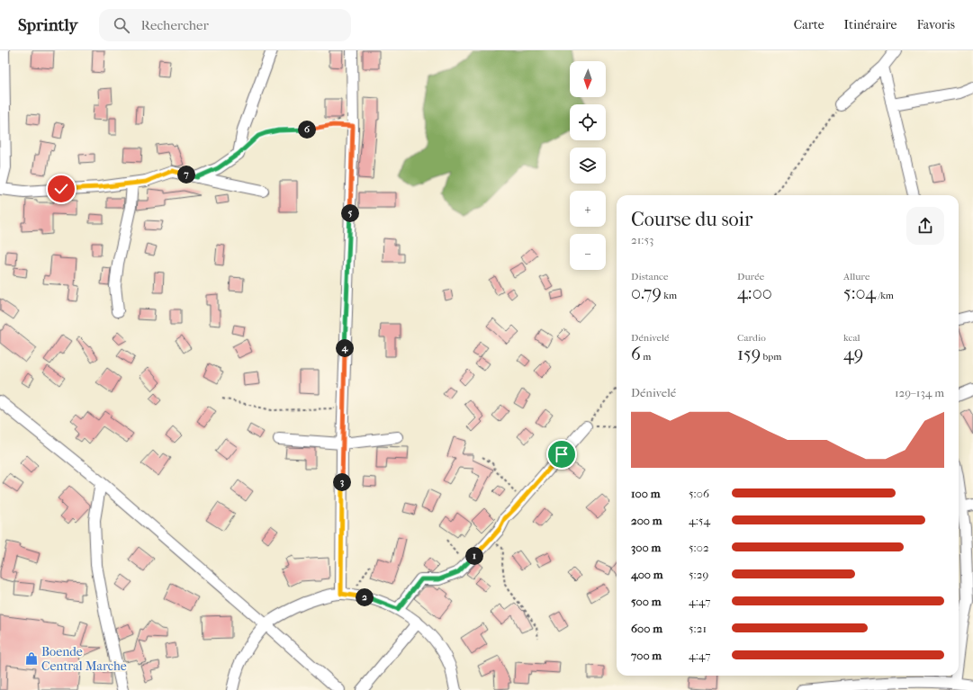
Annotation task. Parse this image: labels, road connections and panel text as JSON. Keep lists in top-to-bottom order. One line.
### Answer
{"places":{"shop":["Boende Central Marche"]},"north":"bottom","page":{"header":"Sprintly","search":"Rechercher","nav":["Carte","Itinéraire","Favoris"],"map_buttons":["+","−"],"pins":["6","7","5","4","3","1","2"],"heading":["Course du soir","21:53"],"stats":[["Distance","0.79 km"],["Durée","4:00"],["Allure","5:04 /km"],["Dénivelé","6 m"],["Cardio","159 bpm"],["kcal","49"]],"chart":["Dénivelé","129–134 m"],"list":[{"name":"100 m","note":"5:06"},{"name":"200 m","note":"4:54"},{"name":"300 m","note":"5:02"},{"name":"400 m","note":"5:29"},{"name":"500 m","note":"4:47"},{"name":"600 m","note":"5:21"},{"name":"700 m","note":"4:47"}]}}
